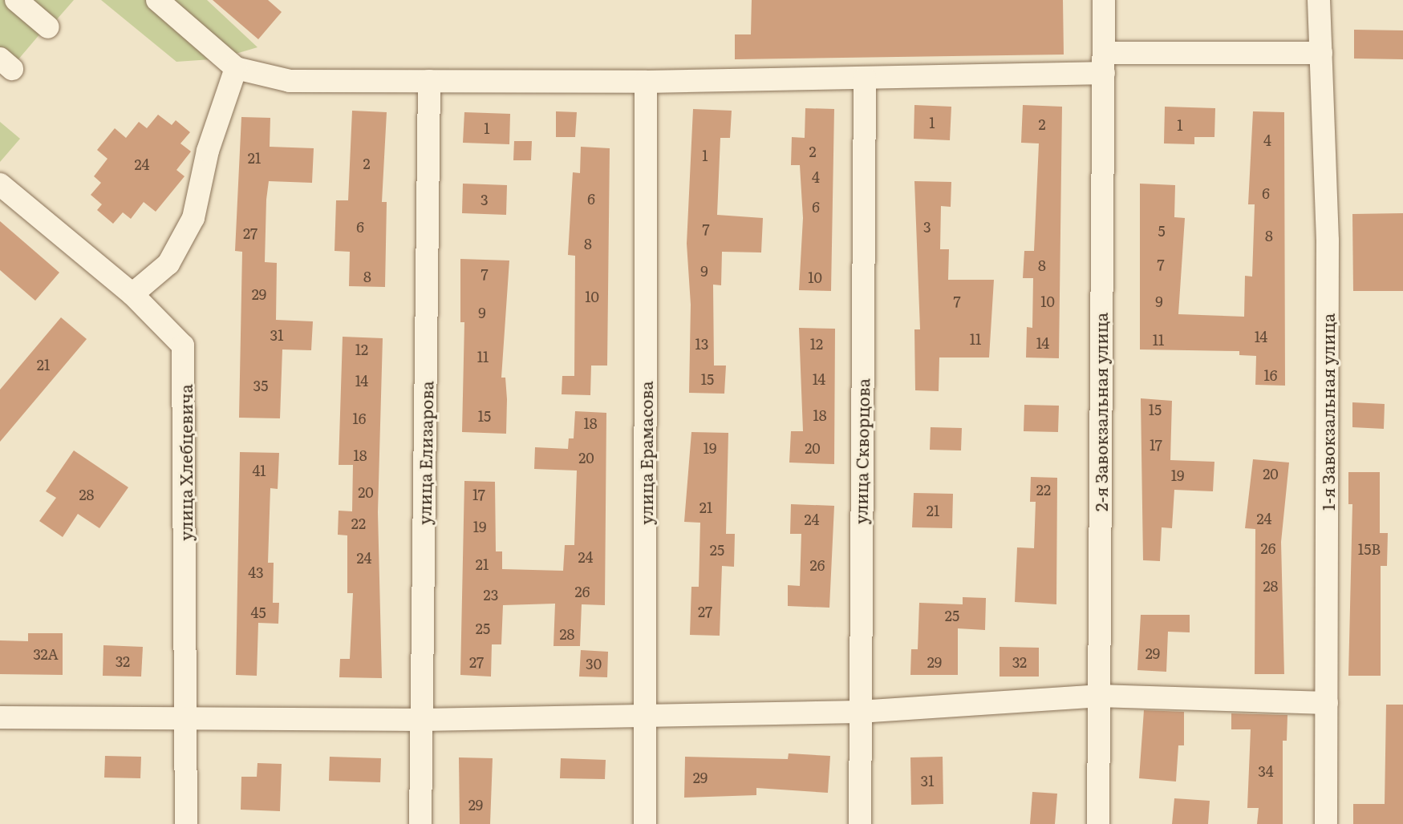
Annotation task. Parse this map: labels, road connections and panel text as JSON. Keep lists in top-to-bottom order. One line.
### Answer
{"streets":{"street":["2-я Завокзальная улица","1-я Завокзальная улица","улица Скворцова","улица Елизарова","улица Ерамасова","улица Хлебцевича"]},"house_numbers":["1","2","1","1","4","2","1","21","2","24","4","6","6","3","6","6","3","7","5","27","8","8","7","8","9","7","8","10","29","10","7","10","9","9","31","14","11","11","14","13","12","12","11","21","16","15","14","14","35","15","18","15","16","18","17","19","20","18","20","41","20","19","22","20","28","17","21","21","24","24","22","19","26","15В","25","24","24","21","26","43","28","26","23","27","45","25","25","28","29","32А","32","27","29","32","30","34","29","31","29"]}
